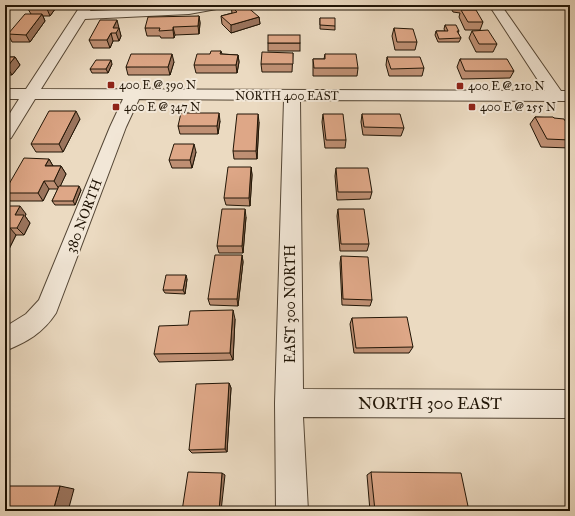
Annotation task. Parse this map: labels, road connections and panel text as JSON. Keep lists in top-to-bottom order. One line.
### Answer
{"streets":{"street":["NORTH 400 EAST","380 NORTH","EAST 300 NORTH","NORTH 300 EAST"]},"crossings":[["NORTH 400 EAST","380 NORTH"],["NORTH 400 EAST","EAST 300 NORTH"],["EAST 300 NORTH","NORTH 300 EAST"]],"places":{"transit":["400 E @ 390 N","400 E @ 210 N","400 E @ 347 N","400 E @ 255 N"]}}
